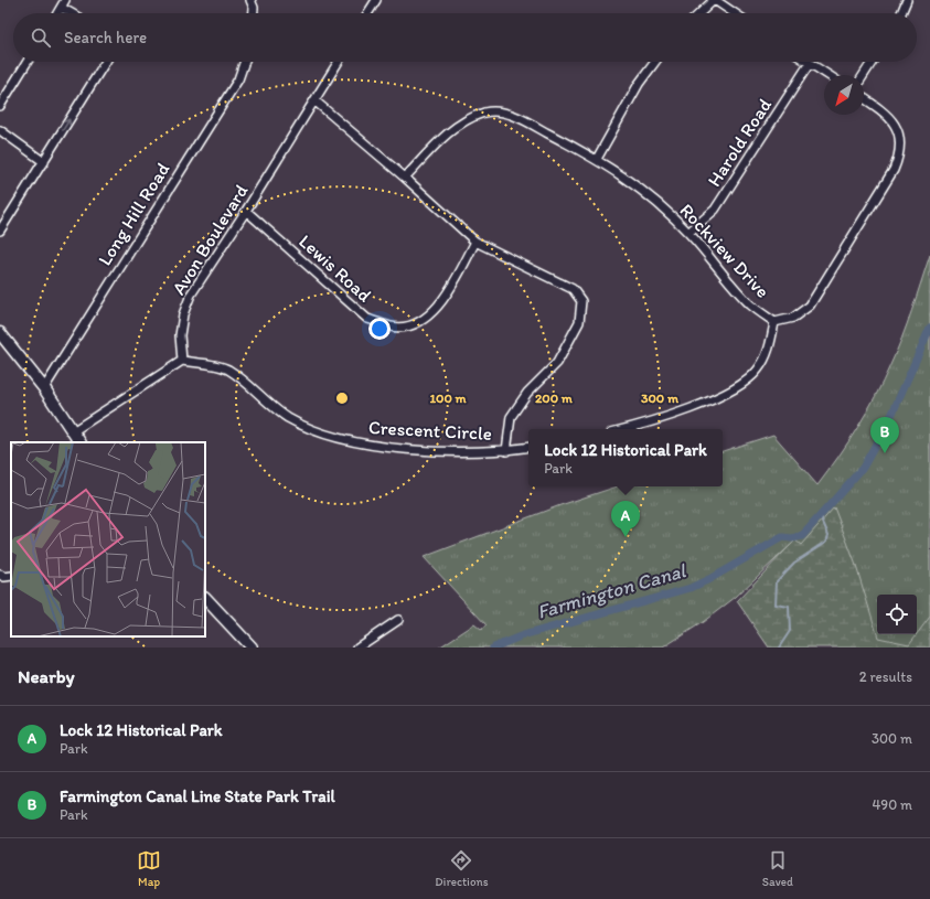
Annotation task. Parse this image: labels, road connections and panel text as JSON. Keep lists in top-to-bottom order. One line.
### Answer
{"streets":{"street":["Harold Road","Long Hill Road","Avon Boulevard","Rockview Drive","Lewis Road","Crescent Circle"]},"crossings":[["Harold Road","Rockview Drive"],["Avon Boulevard","Lewis Road"],["Avon Boulevard","Crescent Circle"],["Rockview Drive","Crescent Circle"],["Lewis Road","Crescent Circle"]],"water":["Farmington Canal"],"north":"bottom left","page":{"search":"Search here","pins":["B","A"],"popup":["Lock 12 Historical Park","Park"],"heading":["Nearby","2 results"],"list":[{"mark":"A","name":"Lock 12 Historical Park","note":"Park","value":"300 m"},{"mark":"B","name":"Farmington Canal Line State Park Trail","note":"Park","value":"490 m"}],"nav":["Map","Directions","Saved"]},"rings":["100 m","200 m","300 m"]}
